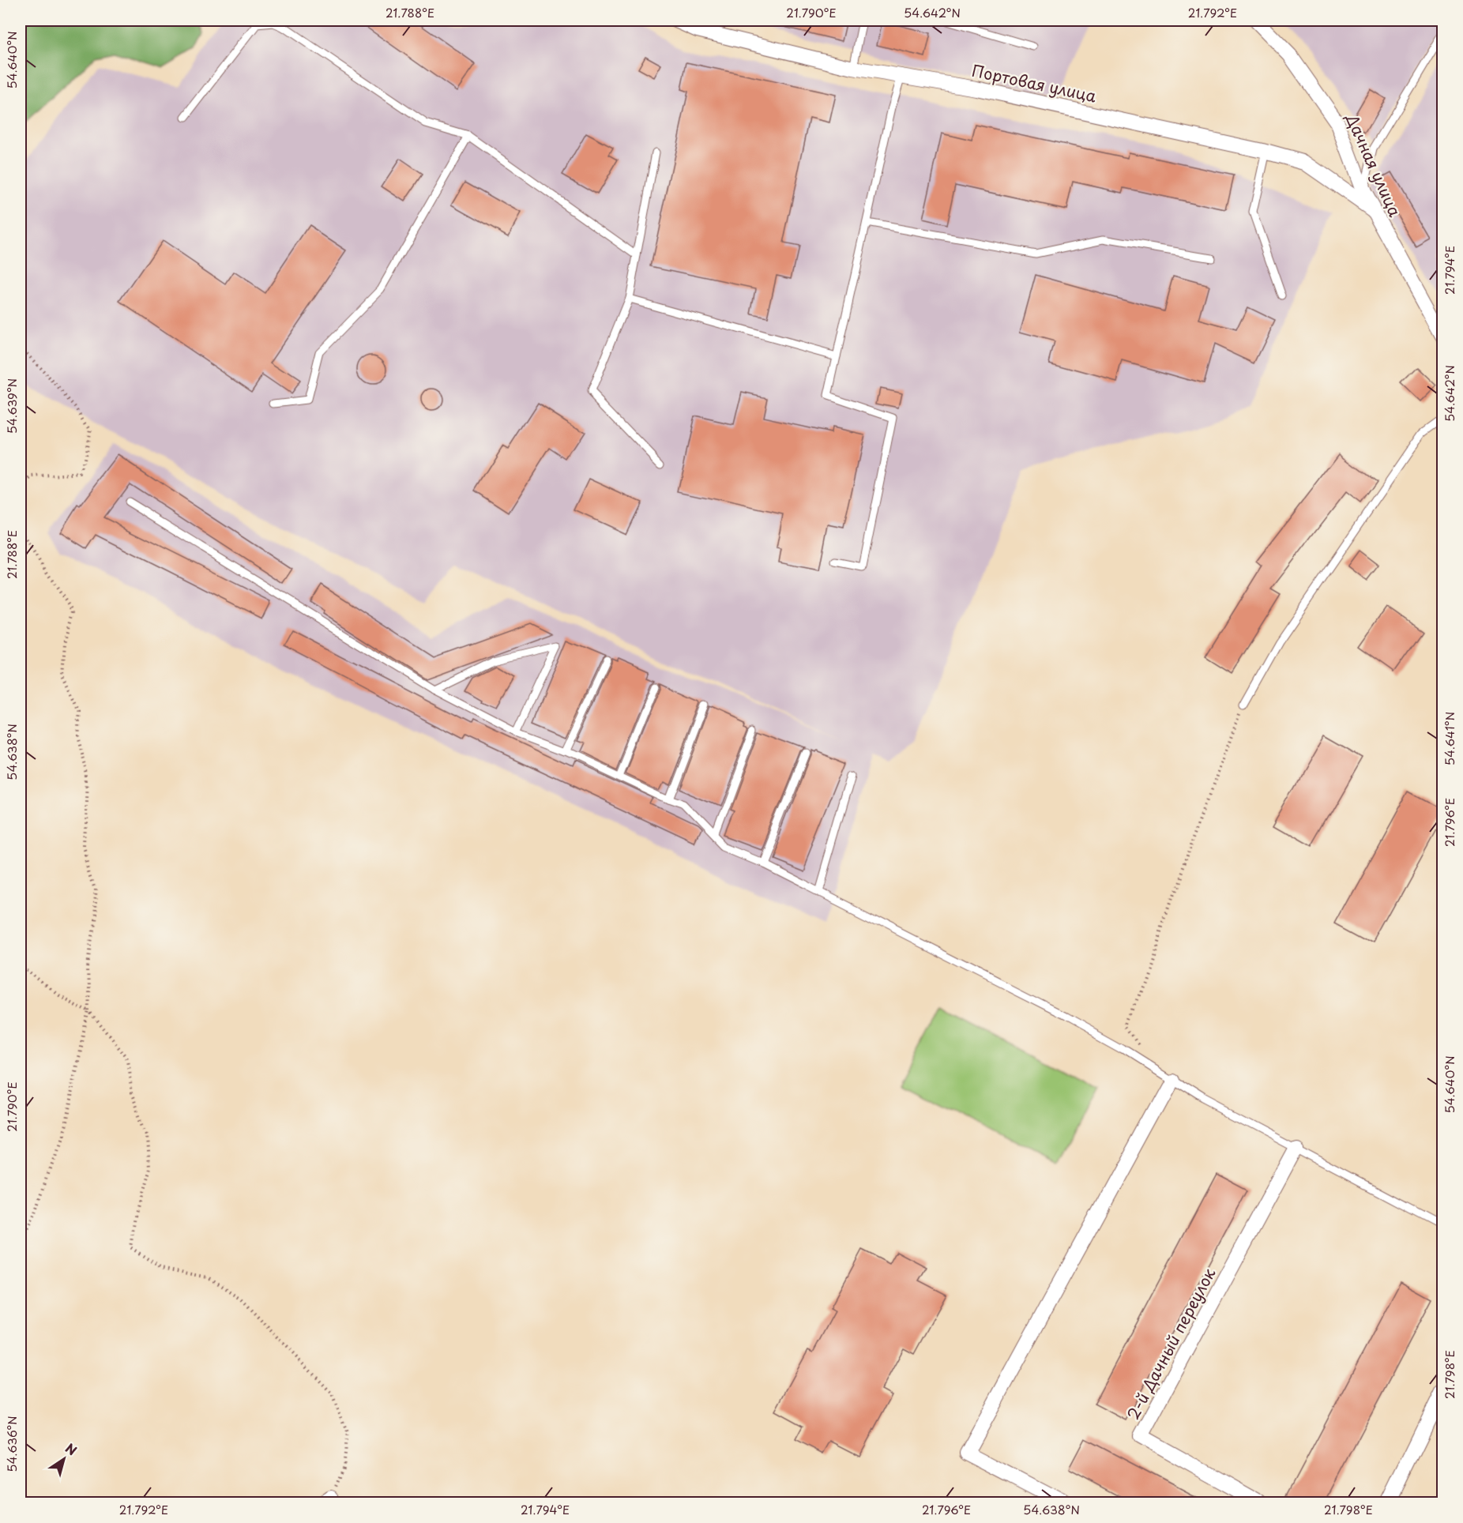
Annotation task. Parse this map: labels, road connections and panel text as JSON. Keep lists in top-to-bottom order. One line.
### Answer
{"streets":{"street":["Портовая улица","Дачная улица","2-й Дачный переулок"]},"crossings":[["Портовая улица","Дачная улица"]],"north":"top right","coordinates":["21.788°E","21.790°E","54.642°N","21.792°E","54.640°N","21.794°E","54.639°N","54.641°N","54.638°N","21.796°E","21.798°E","54.636°N"]}
